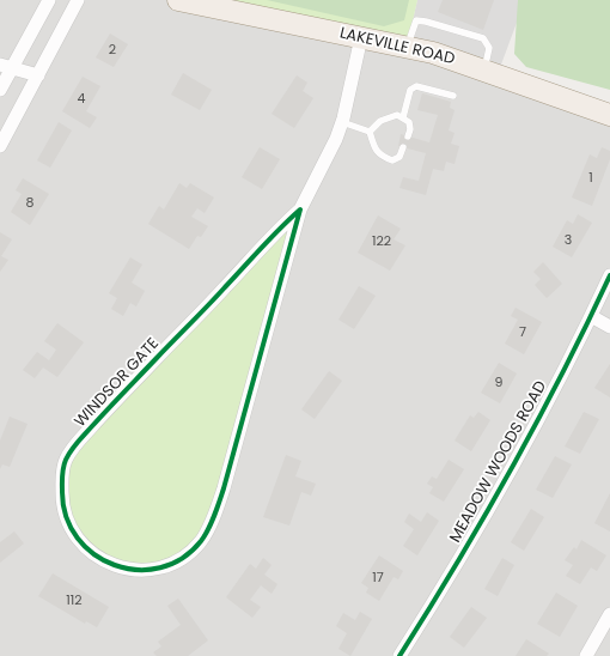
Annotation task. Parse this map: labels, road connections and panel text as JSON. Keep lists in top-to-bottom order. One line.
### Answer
{"streets":{"main road":["LAKEVILLE ROAD"],"street":["WINDSOR GATE","MEADOW WOODS ROAD"]},"crossings":[["LAKEVILLE ROAD","WINDSOR GATE"]],"house_numbers":["2","4","1","8","3","122","7","9","17","112"]}
